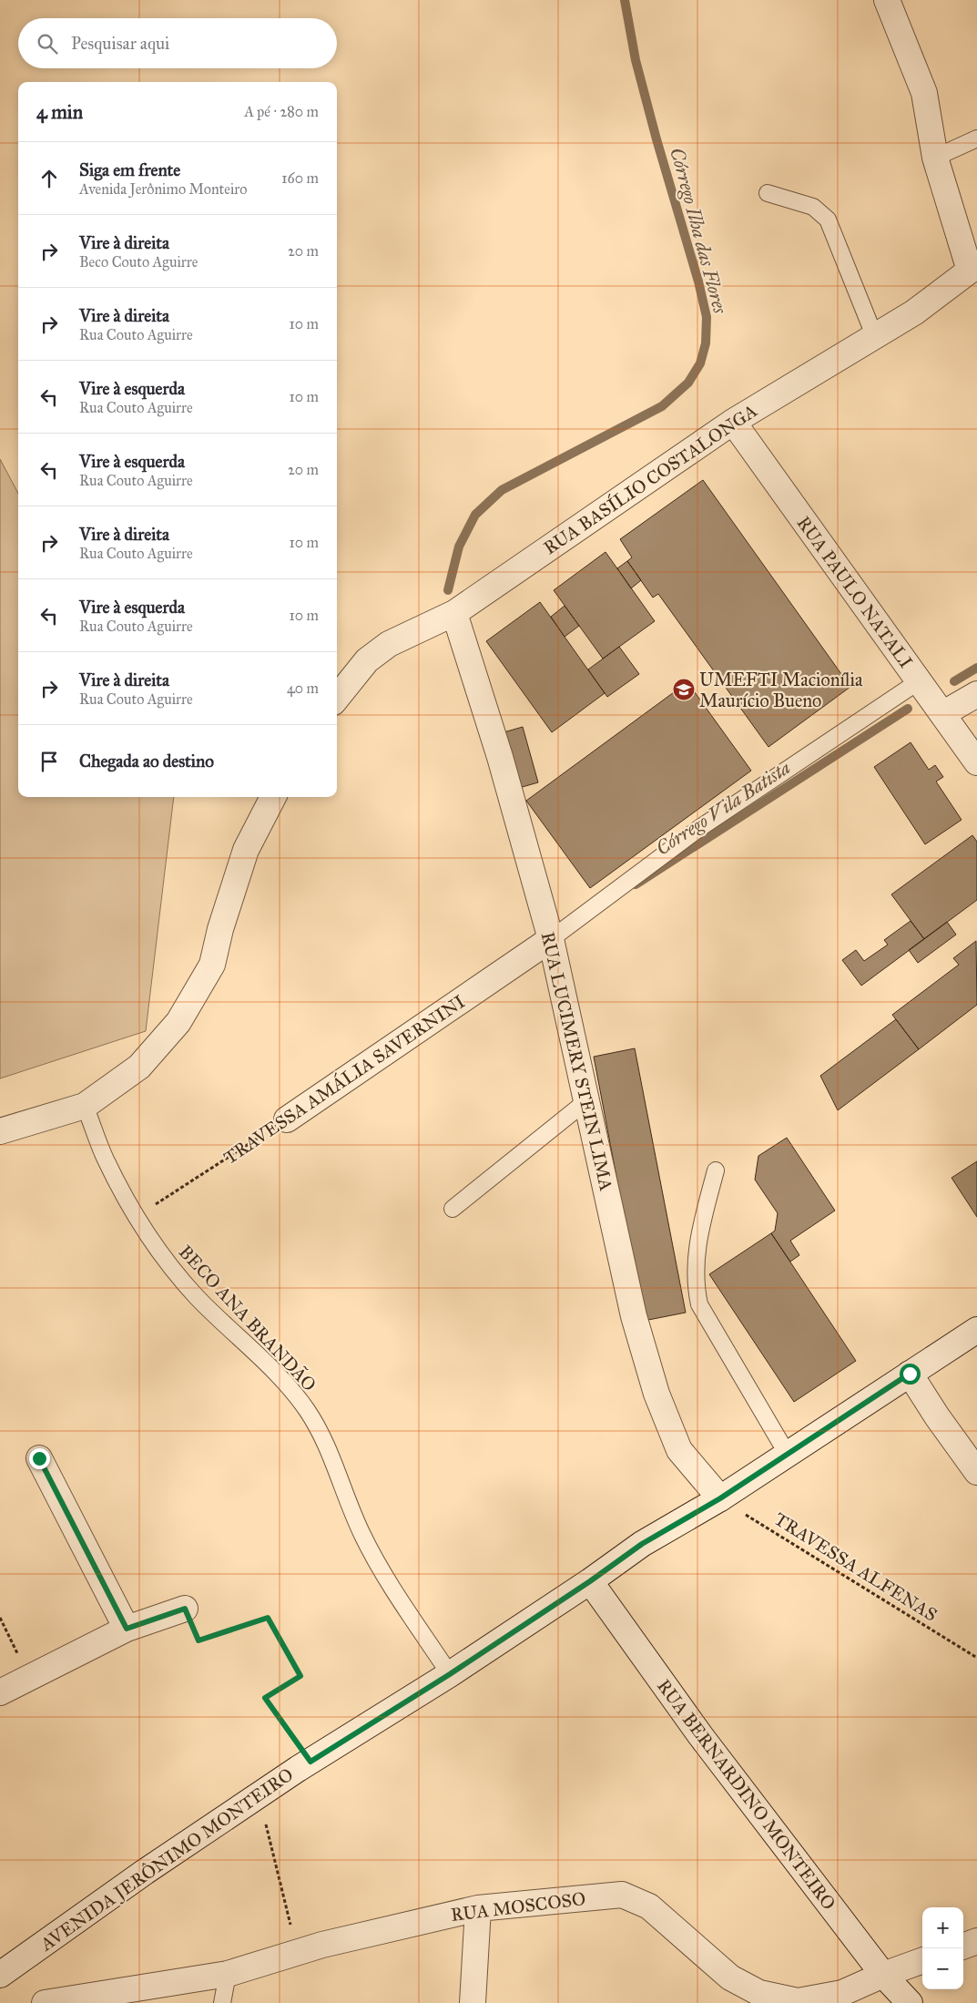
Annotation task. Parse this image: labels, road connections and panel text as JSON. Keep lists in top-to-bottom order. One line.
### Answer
{"streets":{"street":["RUA BASÍLIO COSTALONGA","RUA PAULO NATALI","RUA LUCIMERY STEIN LIMA","TRAVESSA AMÁLIA SAVERNINI","RUA BERNARDINO MONTEIRO","AVENIDA JERÔNIMO MONTEIRO","RUA MOSCOSO"],"lane":["BECO ANA BRANDÃO"],"path":["TRAVESSA ALFENAS"]},"crossings":[["RUA BASÍLIO COSTALONGA","RUA PAULO NATALI"],["RUA BASÍLIO COSTALONGA","RUA LUCIMERY STEIN LIMA"],["RUA LUCIMERY STEIN LIMA","TRAVESSA AMÁLIA SAVERNINI"],["RUA LUCIMERY STEIN LIMA","TRAVESSA ALFENAS"],["RUA LUCIMERY STEIN LIMA","AVENIDA JERÔNIMO MONTEIRO"],["TRAVESSA AMÁLIA SAVERNINI","BECO ANA BRANDÃO"],["BECO ANA BRANDÃO","AVENIDA JERÔNIMO MONTEIRO"],["TRAVESSA ALFENAS","AVENIDA JERÔNIMO MONTEIRO"],["RUA BERNARDINO MONTEIRO","AVENIDA JERÔNIMO MONTEIRO"],["RUA BERNARDINO MONTEIRO","RUA MOSCOSO"]],"water":["Córrego Ilha das Flores","Córrego Vila Batista"],"places":{"school or university":["UMEFTI Macionília Maurício Bueno"]},"page":{"search":"Pesquisar aqui","heading":["4 min","A pé · 280 m"],"list":[["Siga em frente","Avenida Jerônimo Monteiro","160 m"],["Vire à direita","Beco Couto Aguirre","20 m"],["Vire à direita","Rua Couto Aguirre","10 m"],["Vire à esquerda","Rua Couto Aguirre","10 m"],["Vire à esquerda","Rua Couto Aguirre","20 m"],["Vire à direita","Rua Couto Aguirre","10 m"],["Vire à esquerda","Rua Couto Aguirre","10 m"],["Vire à direita","Rua Couto Aguirre","40 m"],"Chegada ao destino"],"map_buttons":["+","−"]}}
